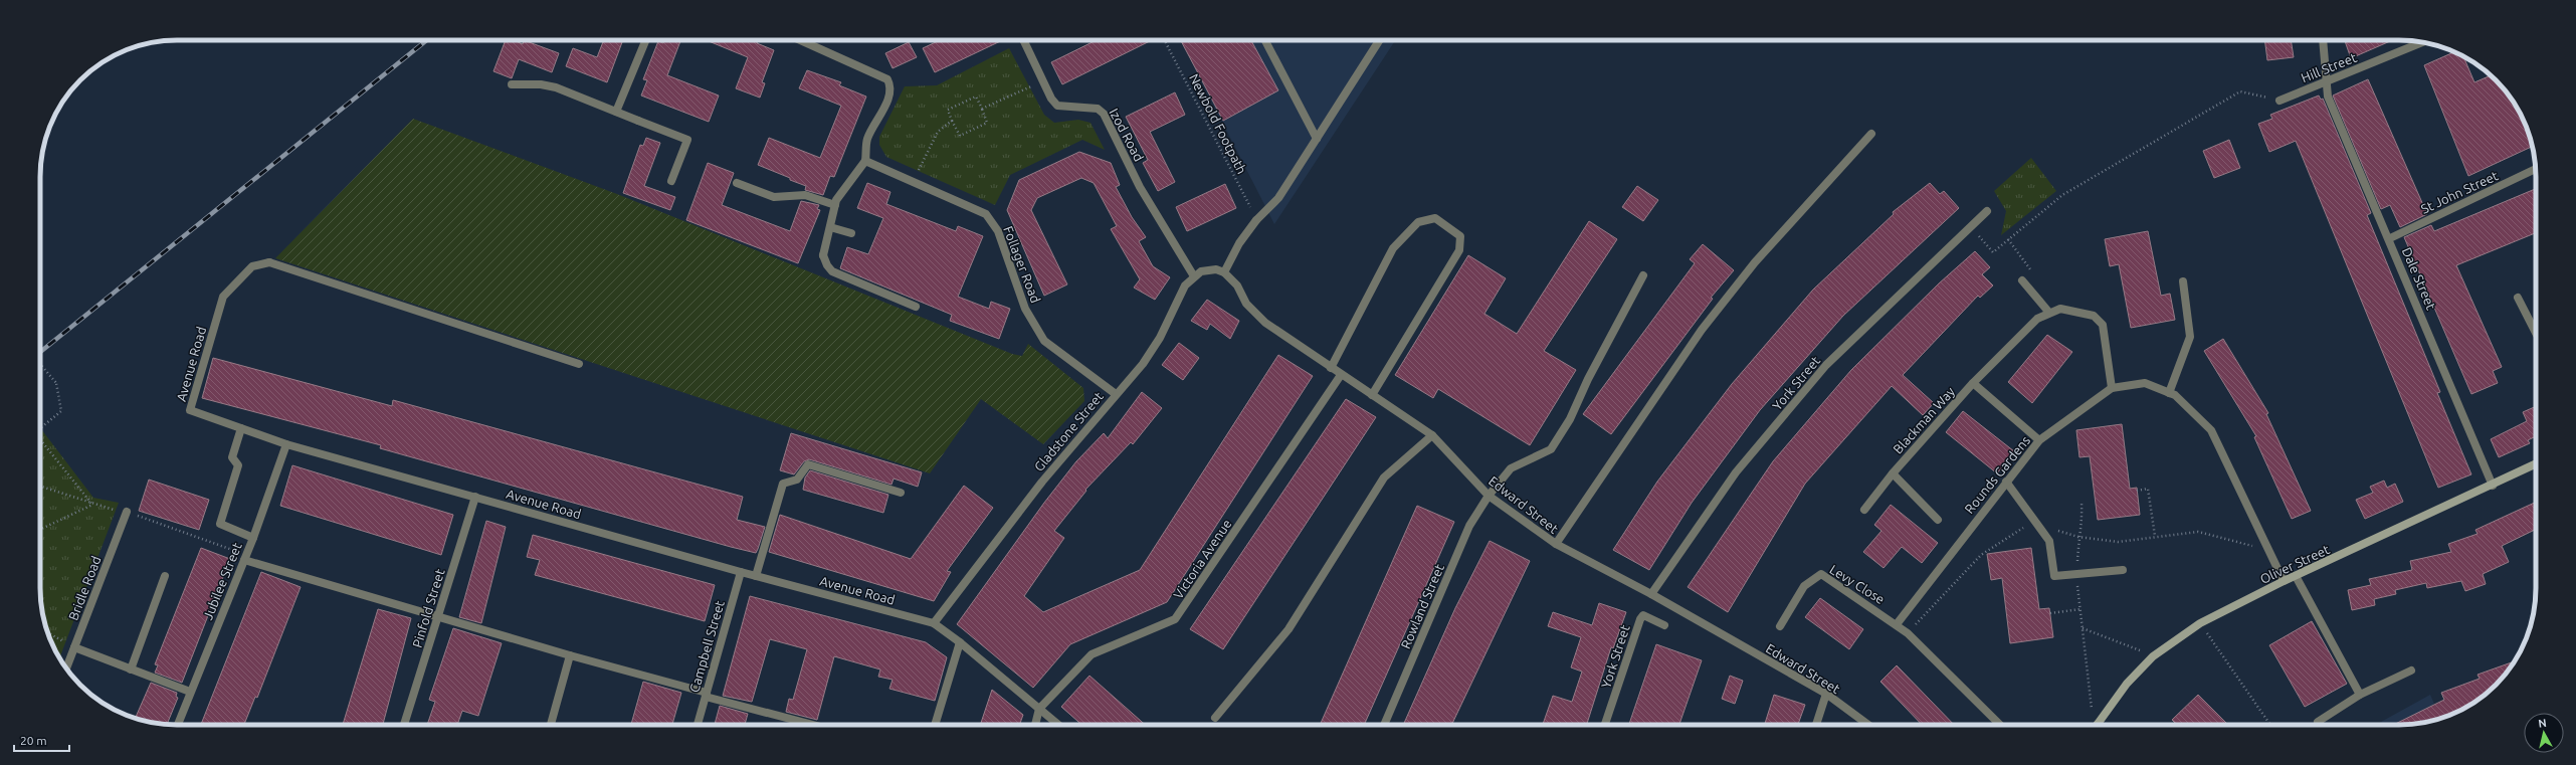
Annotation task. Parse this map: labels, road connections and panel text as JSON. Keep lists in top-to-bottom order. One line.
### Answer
{"streets":{"street":["Hill Street","Izod Road","St John Street","Follager Road","Dale Street","Avenue Road","York Street","Blackman Way","Gladstone Street","Rounds Gardens","Edward Street","Victoria Avenue","Oliver Street","Jubilee Street","Levy Close","Bridle Road","Rowland Street","Pinfold Street","Campbell Street"],"path":["Newbold Footpath"]},"crossings":[["Hill Street","Dale Street"],["Izod Road","Gladstone Street"],["St John Street","Dale Street"],["Follager Road","Gladstone Street"],["Dale Street","Oliver Street"],["Avenue Road","Gladstone Street"],["Avenue Road","Victoria Avenue"],["Avenue Road","Jubilee Street"],["Avenue Road","Pinfold Street"],["Avenue Road","Campbell Street"],["York Street","Edward Street"],["Blackman Way","Rounds Gardens"],["Rounds Gardens","Oliver Street"],["Rounds Gardens","Levy Close"],["Edward Street","Victoria Avenue"],["Edward Street","Rowland Street"]],"scale_bar":"20 m","north":"top"}
